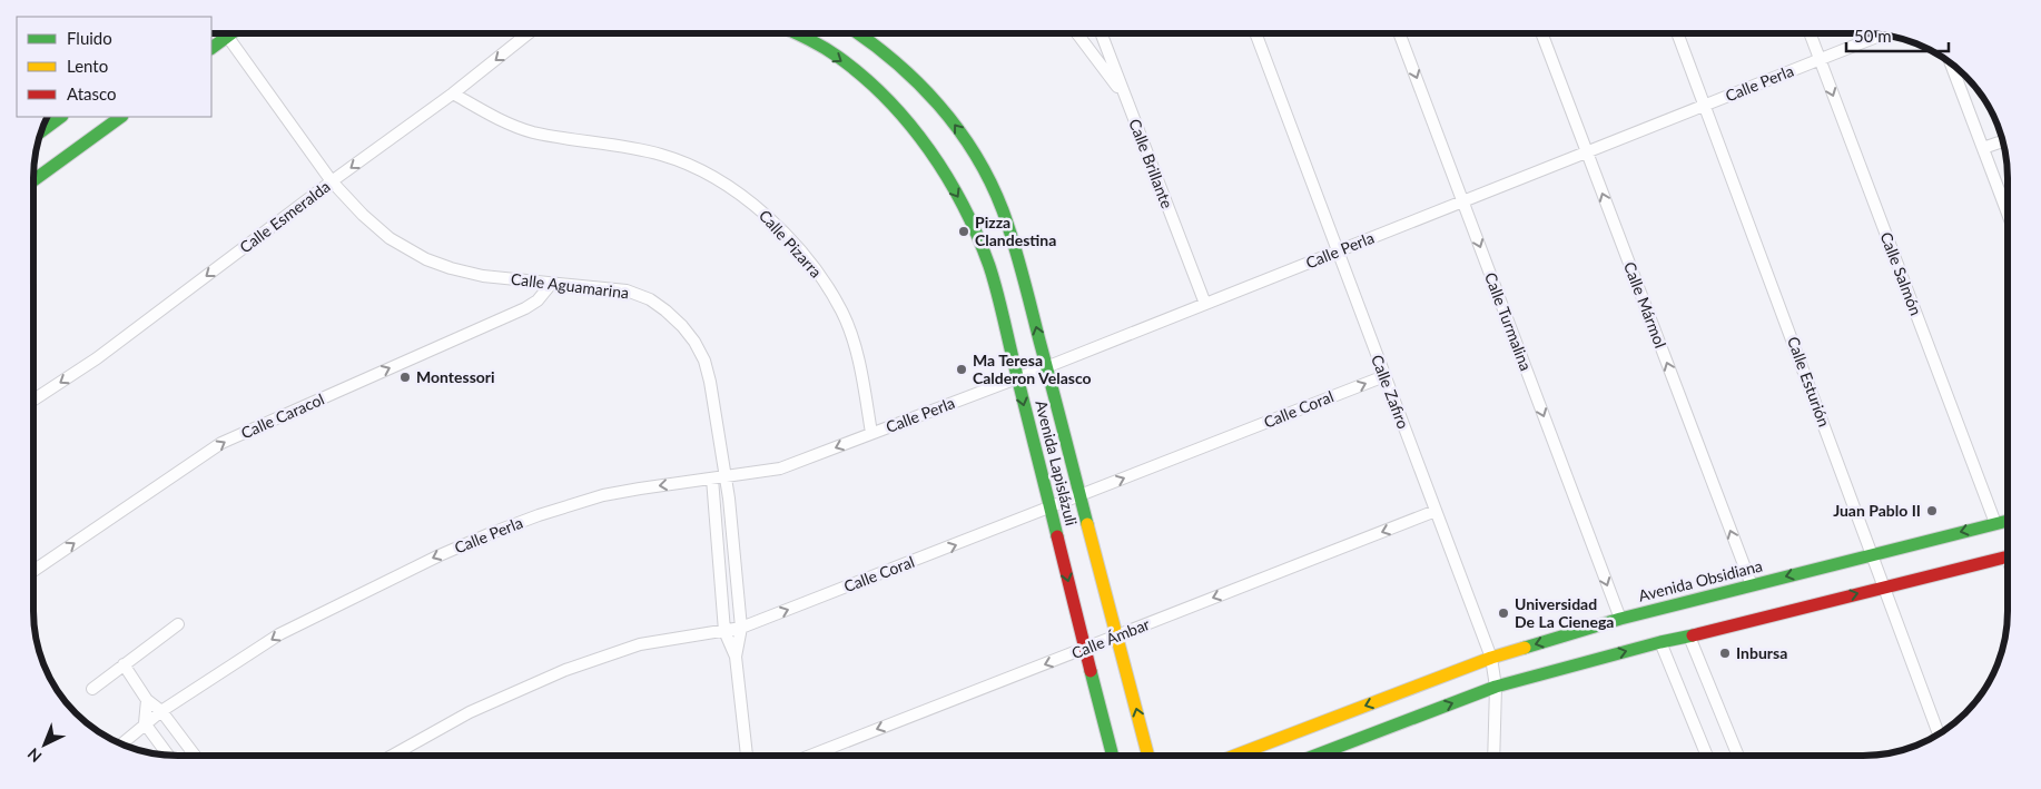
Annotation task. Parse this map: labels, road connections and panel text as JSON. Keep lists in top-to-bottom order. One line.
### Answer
{"streets":{"street":["Calle Perla","Calle Brillante","Calle Esmeralda","Calle Pizarra","Calle Salmón","Calle Aguamarina","Calle Mármol","Calle Turmalina","Calle Esturión","Calle Zafiro","Calle Coral","Calle Caracol","Avenida Lapislázuli","Avenida Obsidiana","Calle Ámbar"]},"crossings":[["Calle Perla","Calle Brillante"],["Calle Perla","Calle Pizarra"],["Calle Perla","Calle Salmón"],["Calle Perla","Calle Aguamarina"],["Calle Perla","Calle Mármol"],["Calle Perla","Calle Turmalina"],["Calle Perla","Calle Esturión"],["Calle Perla","Calle Zafiro"],["Calle Perla","Avenida Lapislázuli"],["Calle Esmeralda","Calle Pizarra"],["Calle Esmeralda","Calle Aguamarina"],["Calle Salmón","Avenida Obsidiana"],["Calle Aguamarina","Calle Coral"],["Calle Aguamarina","Calle Caracol"],["Calle Mármol","Avenida Obsidiana"],["Calle Turmalina","Avenida Obsidiana"],["Calle Esturión","Avenida Obsidiana"],["Calle Zafiro","Calle Coral"],["Calle Zafiro","Avenida Obsidiana"],["Calle Zafiro","Calle Ámbar"],["Calle Coral","Avenida Lapislázuli"],["Avenida Lapislázuli","Calle Ámbar"]],"one_way":["Calle Perla","Calle Esmeralda","Calle Salmón","Calle Mármol","Calle Turmalina","Calle Coral","Calle Caracol","Calle Ámbar"],"places":["Pizza Clandestina","Ma Teresa Calderon Velasco","Montessori","Juan Pablo II","Universidad De La Cienega","Inbursa"],"legend":["Fluido","Lento","Atasco"],"scale_bar":"50 m","north":"bottom left"}
